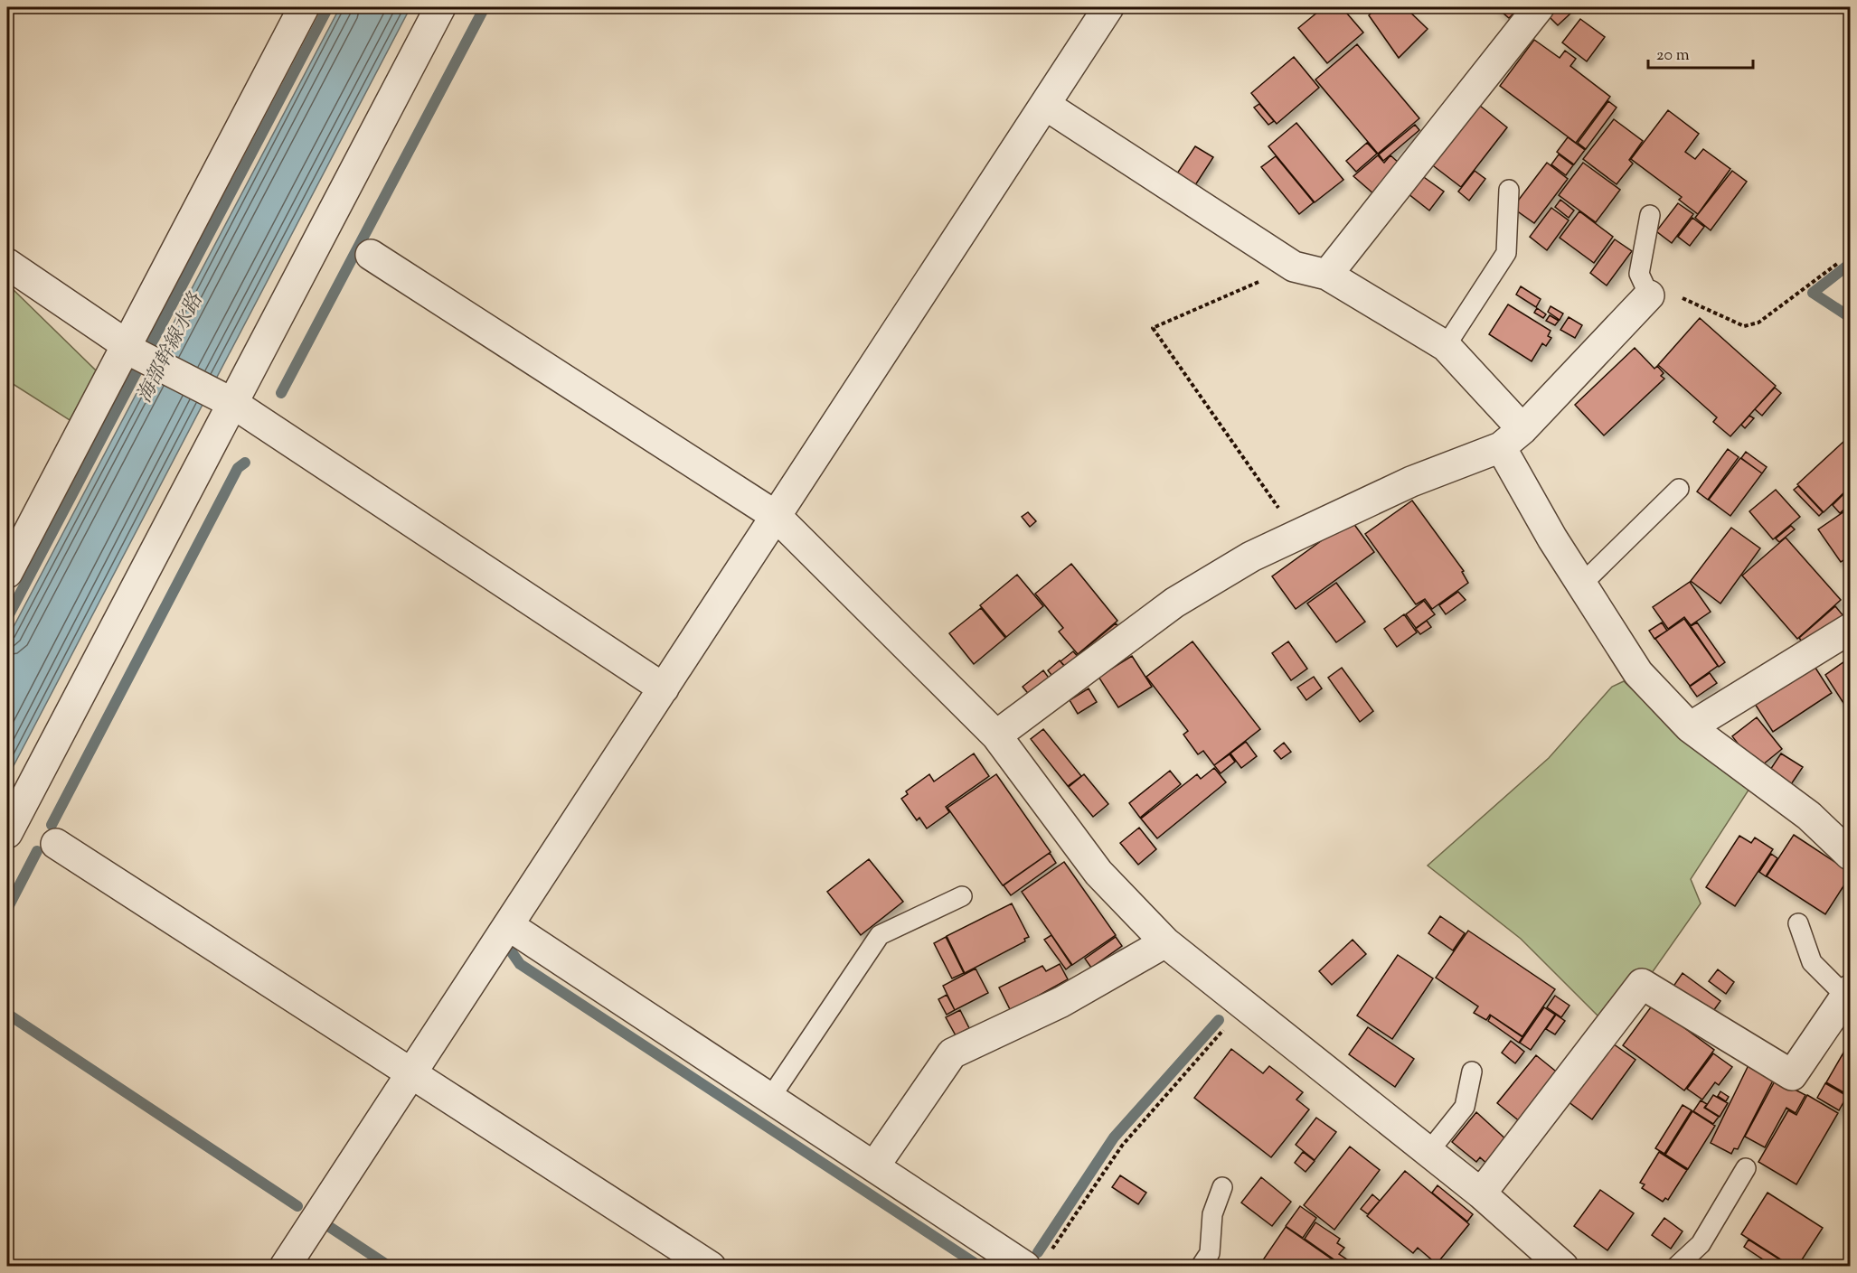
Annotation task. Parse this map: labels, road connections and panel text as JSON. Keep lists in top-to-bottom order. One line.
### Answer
{"water":["海部幹線水路"],"scale_bar":"20 m"}
